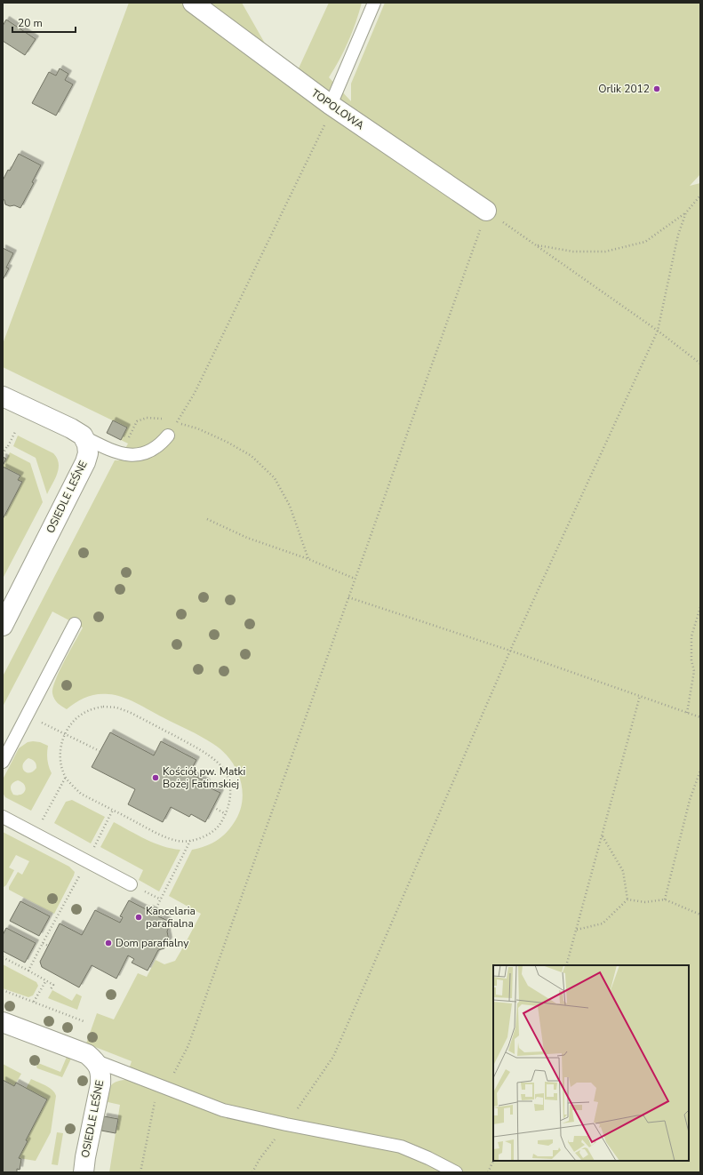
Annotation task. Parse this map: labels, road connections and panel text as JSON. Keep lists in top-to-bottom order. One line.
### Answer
{"streets":{"street":["TOPOLOWA","OSIEDLE LEŚNE"]},"places":["Orlik 2012","Kościół pw. Matki Bożej Fatimskiej","Kancelaria parafialna","Dom parafialny"],"scale_bar":"20 m"}
